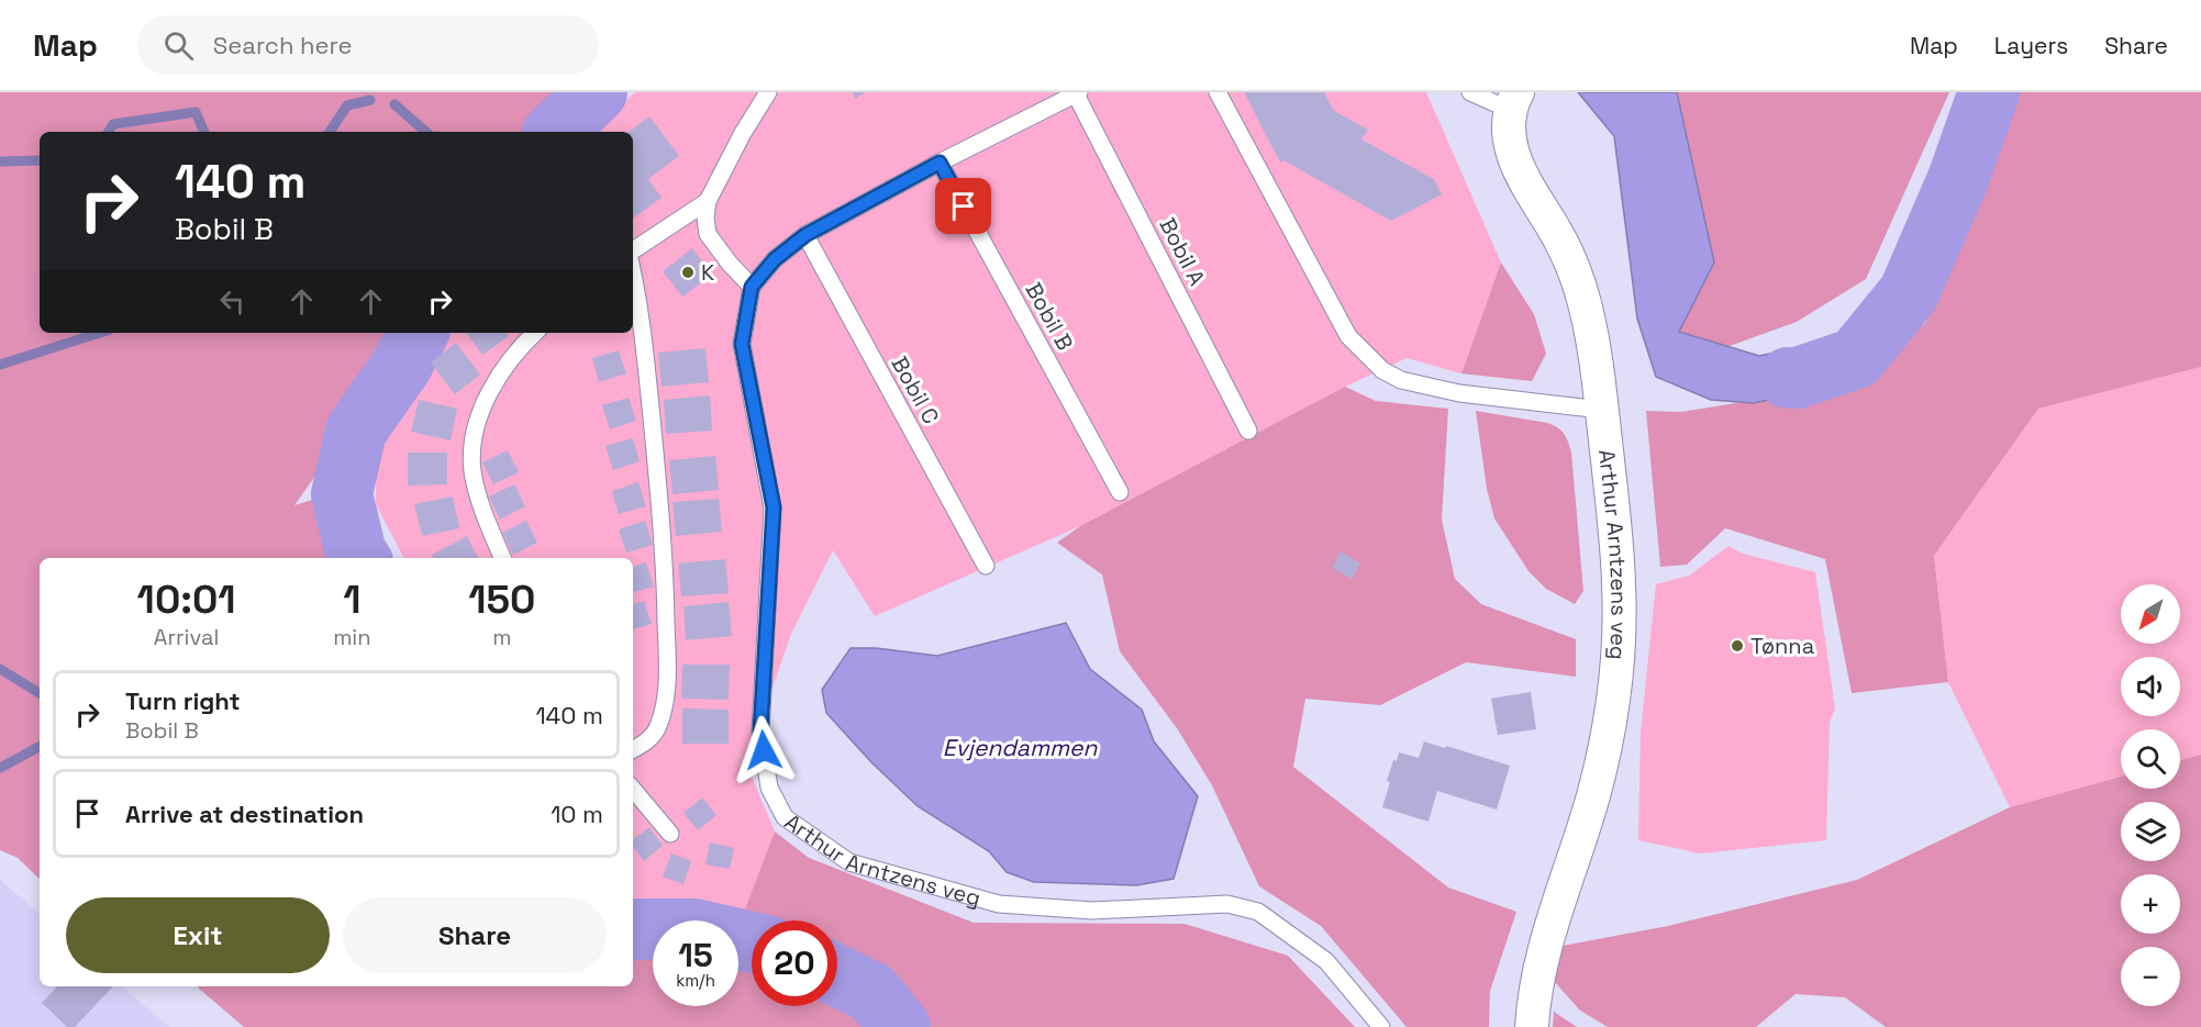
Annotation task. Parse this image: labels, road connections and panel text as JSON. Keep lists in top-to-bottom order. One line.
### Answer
{"streets":{"street":["Arthur Arntzens veg"],"lane":["Bobil A","Bobil B","Bobil C"]},"water":["Evjendammen"],"places":["K","Tønna"],"north":"bottom left","page":{"header":"Map","search":"Search here","nav":["Map","Layers","Share"],"turn":["140 m","Bobil B"],"eta":["10:01","Arrival","1","min","150","m"],"map_buttons":["+","−"],"list":[{"name":"Turn right","note":"Bobil B","value":"140 m"},{"name":"Arrive at destination","value":"10 m"}],"buttons":["Exit","Share"],"speed":"15 km/h","limit":"20"}}
